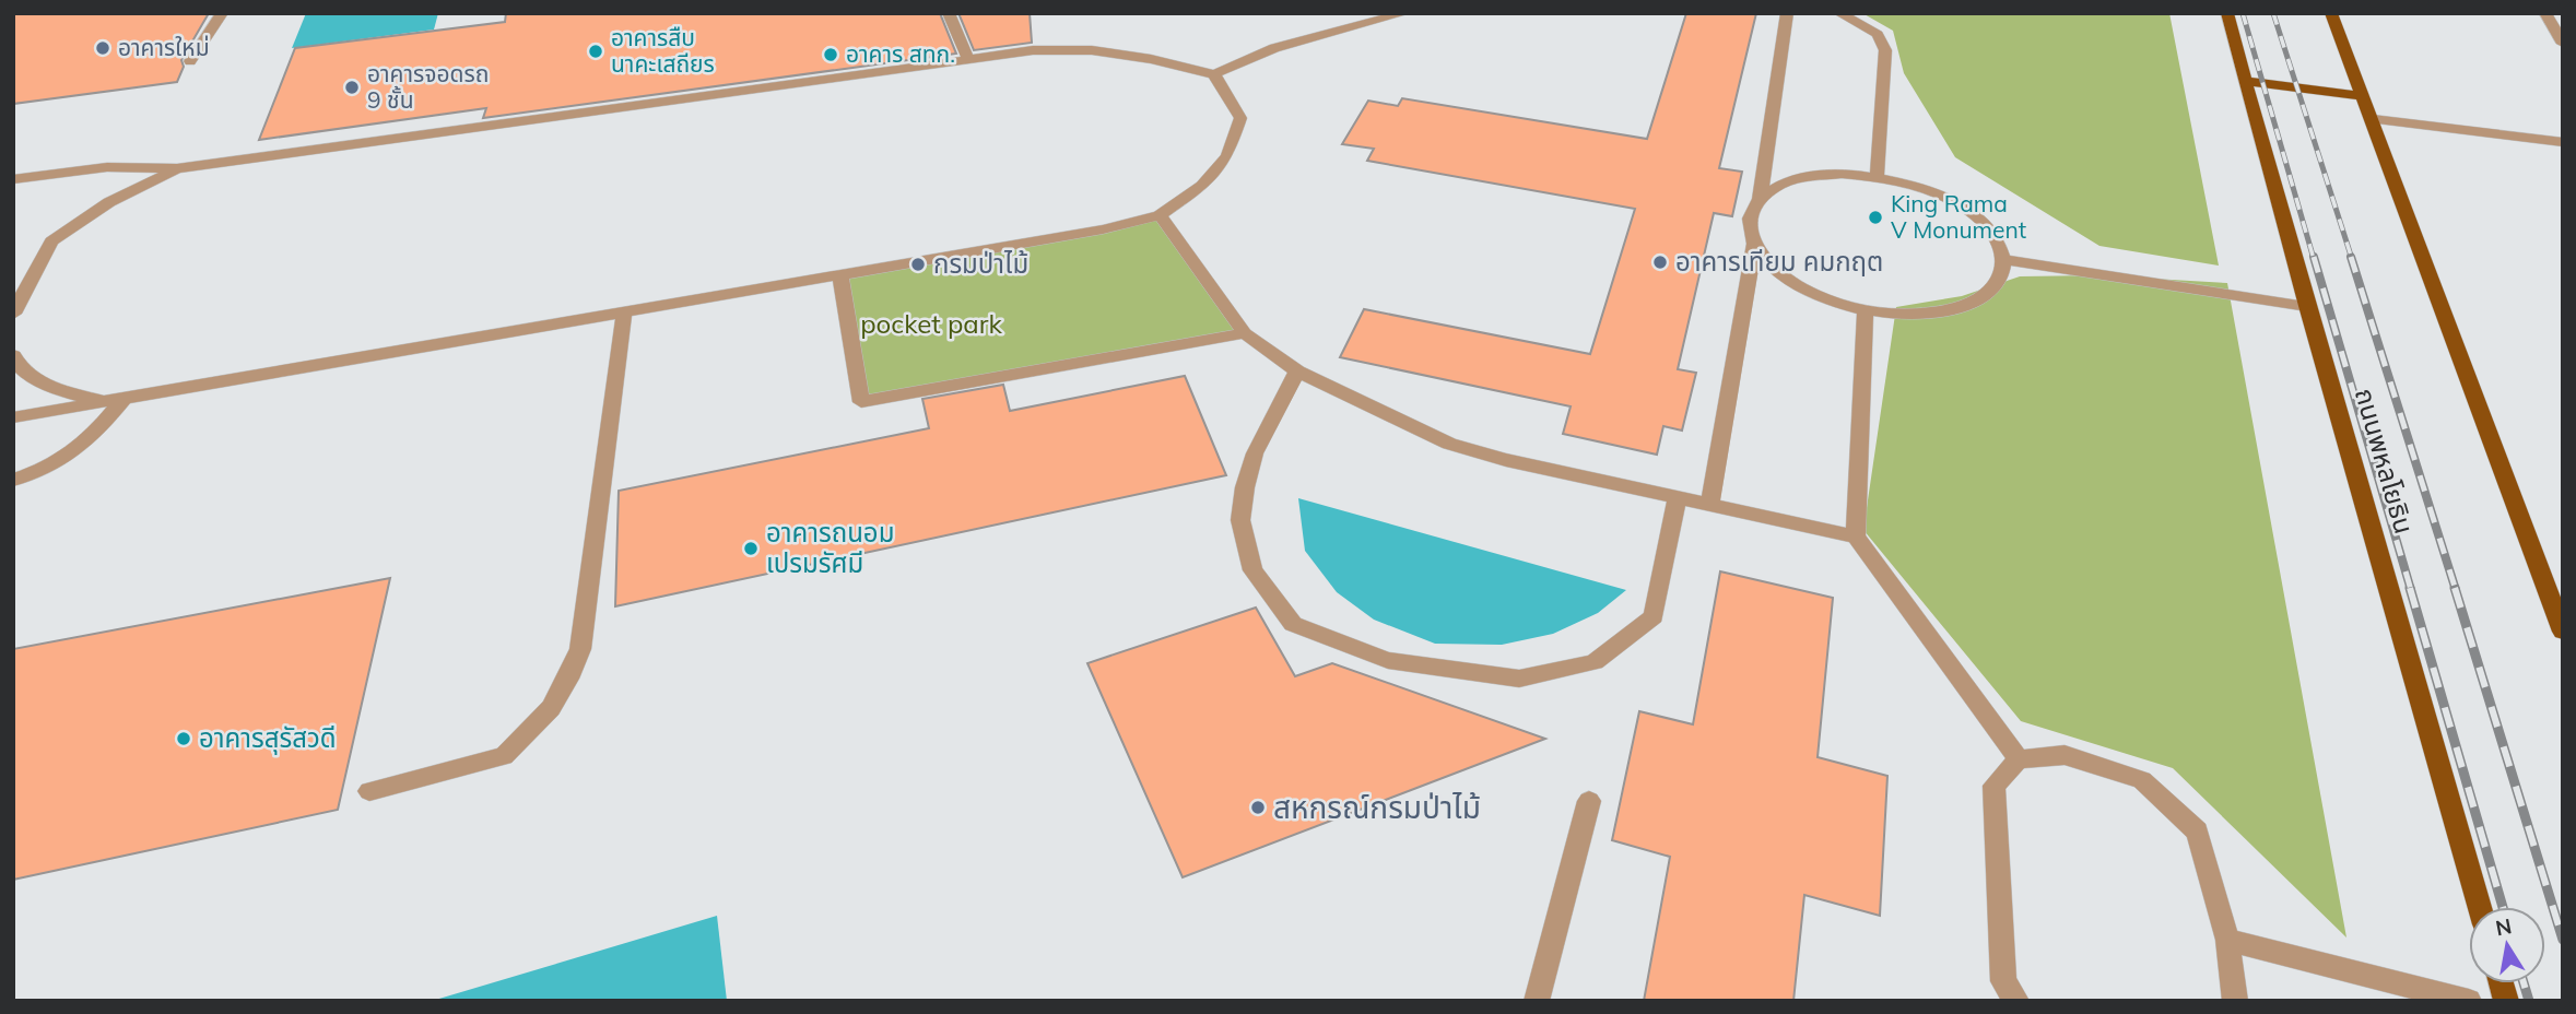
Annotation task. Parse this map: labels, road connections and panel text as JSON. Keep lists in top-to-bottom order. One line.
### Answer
{"streets":{"main road":["ถนนพหลโยธิน"]},"parks":["pocket park"],"places":["อาคารใหม่","อาคารสืบ นาคะเสถียร","อาคาร สทก.","อาคารจอดรถ 9 ชั้น","King Rama V Monument","อาคารเทียม คมกฤต","กรมป่าไม้","อาคารถนอม เปรมรัศมี","อาคารสุรัสวดี","สหกรณ์กรมป่าไม้"],"north":"top"}
